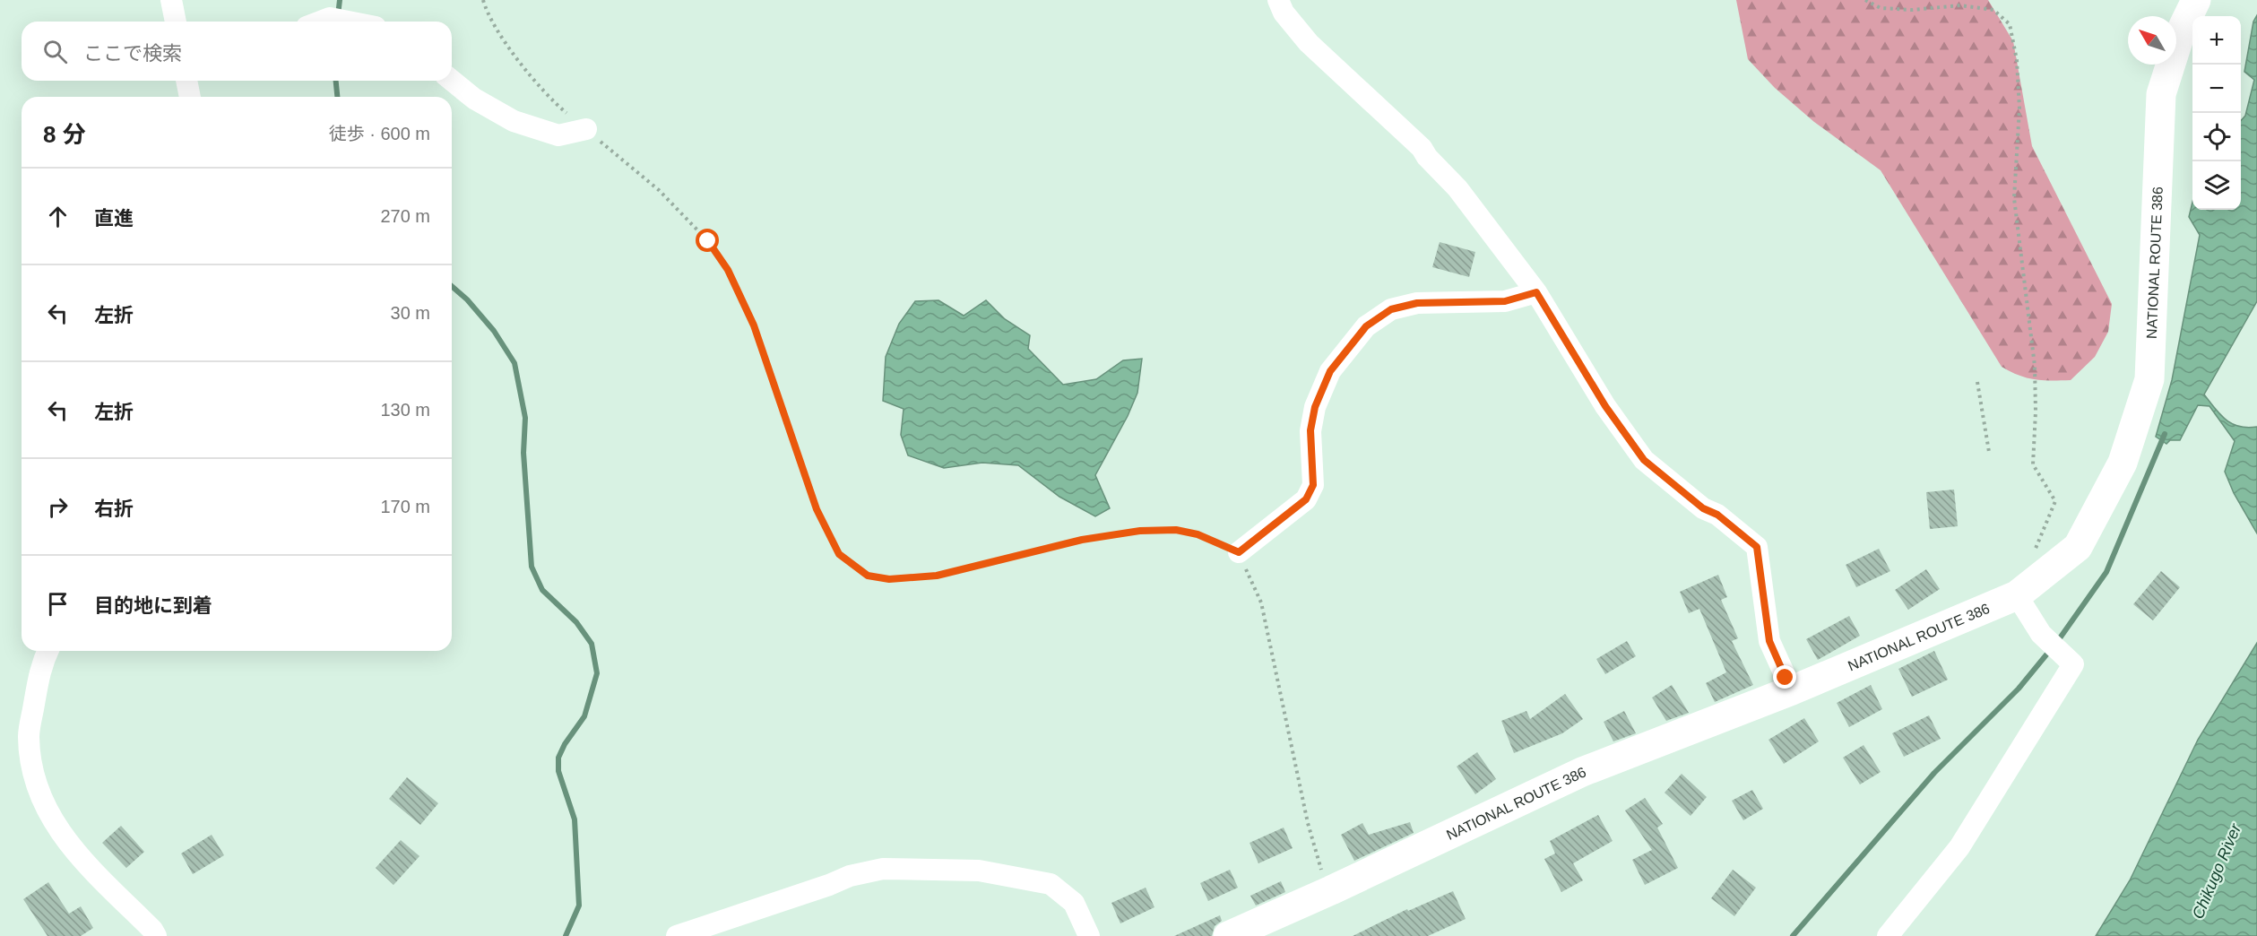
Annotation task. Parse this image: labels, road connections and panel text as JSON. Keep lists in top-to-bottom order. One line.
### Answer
{"streets":{"highway":["NATIONAL ROUTE 386"]},"water":["Chikugo River"],"north":"top left","page":{"map_buttons":["+","−"],"search":"ここで検索","heading":["8 分","徒歩 · 600 m"],"list":[["直進","270 m"],["左折","30 m"],["左折","130 m"],["右折","170 m"],"目的地に到着"]}}
